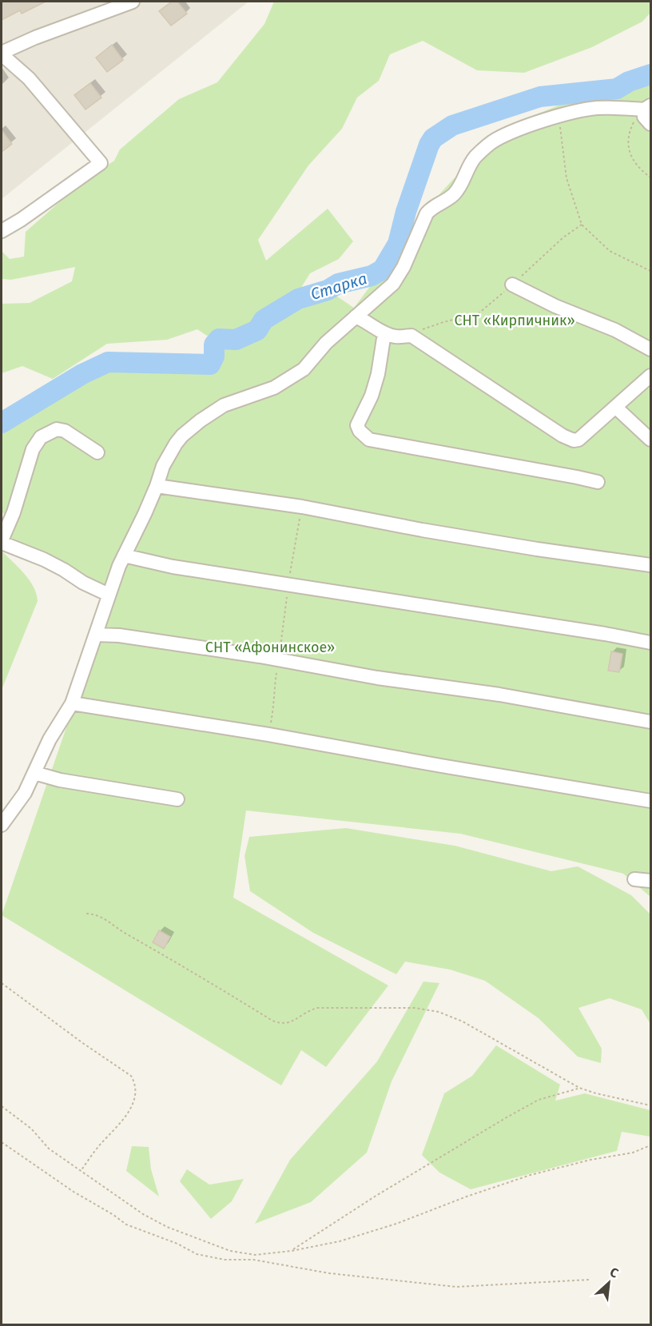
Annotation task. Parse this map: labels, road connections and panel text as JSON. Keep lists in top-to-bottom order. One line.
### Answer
{"water":["Старка"],"parks":["СНТ «Кирпичник»","СНТ «Афонинское»"],"north":"top right"}
